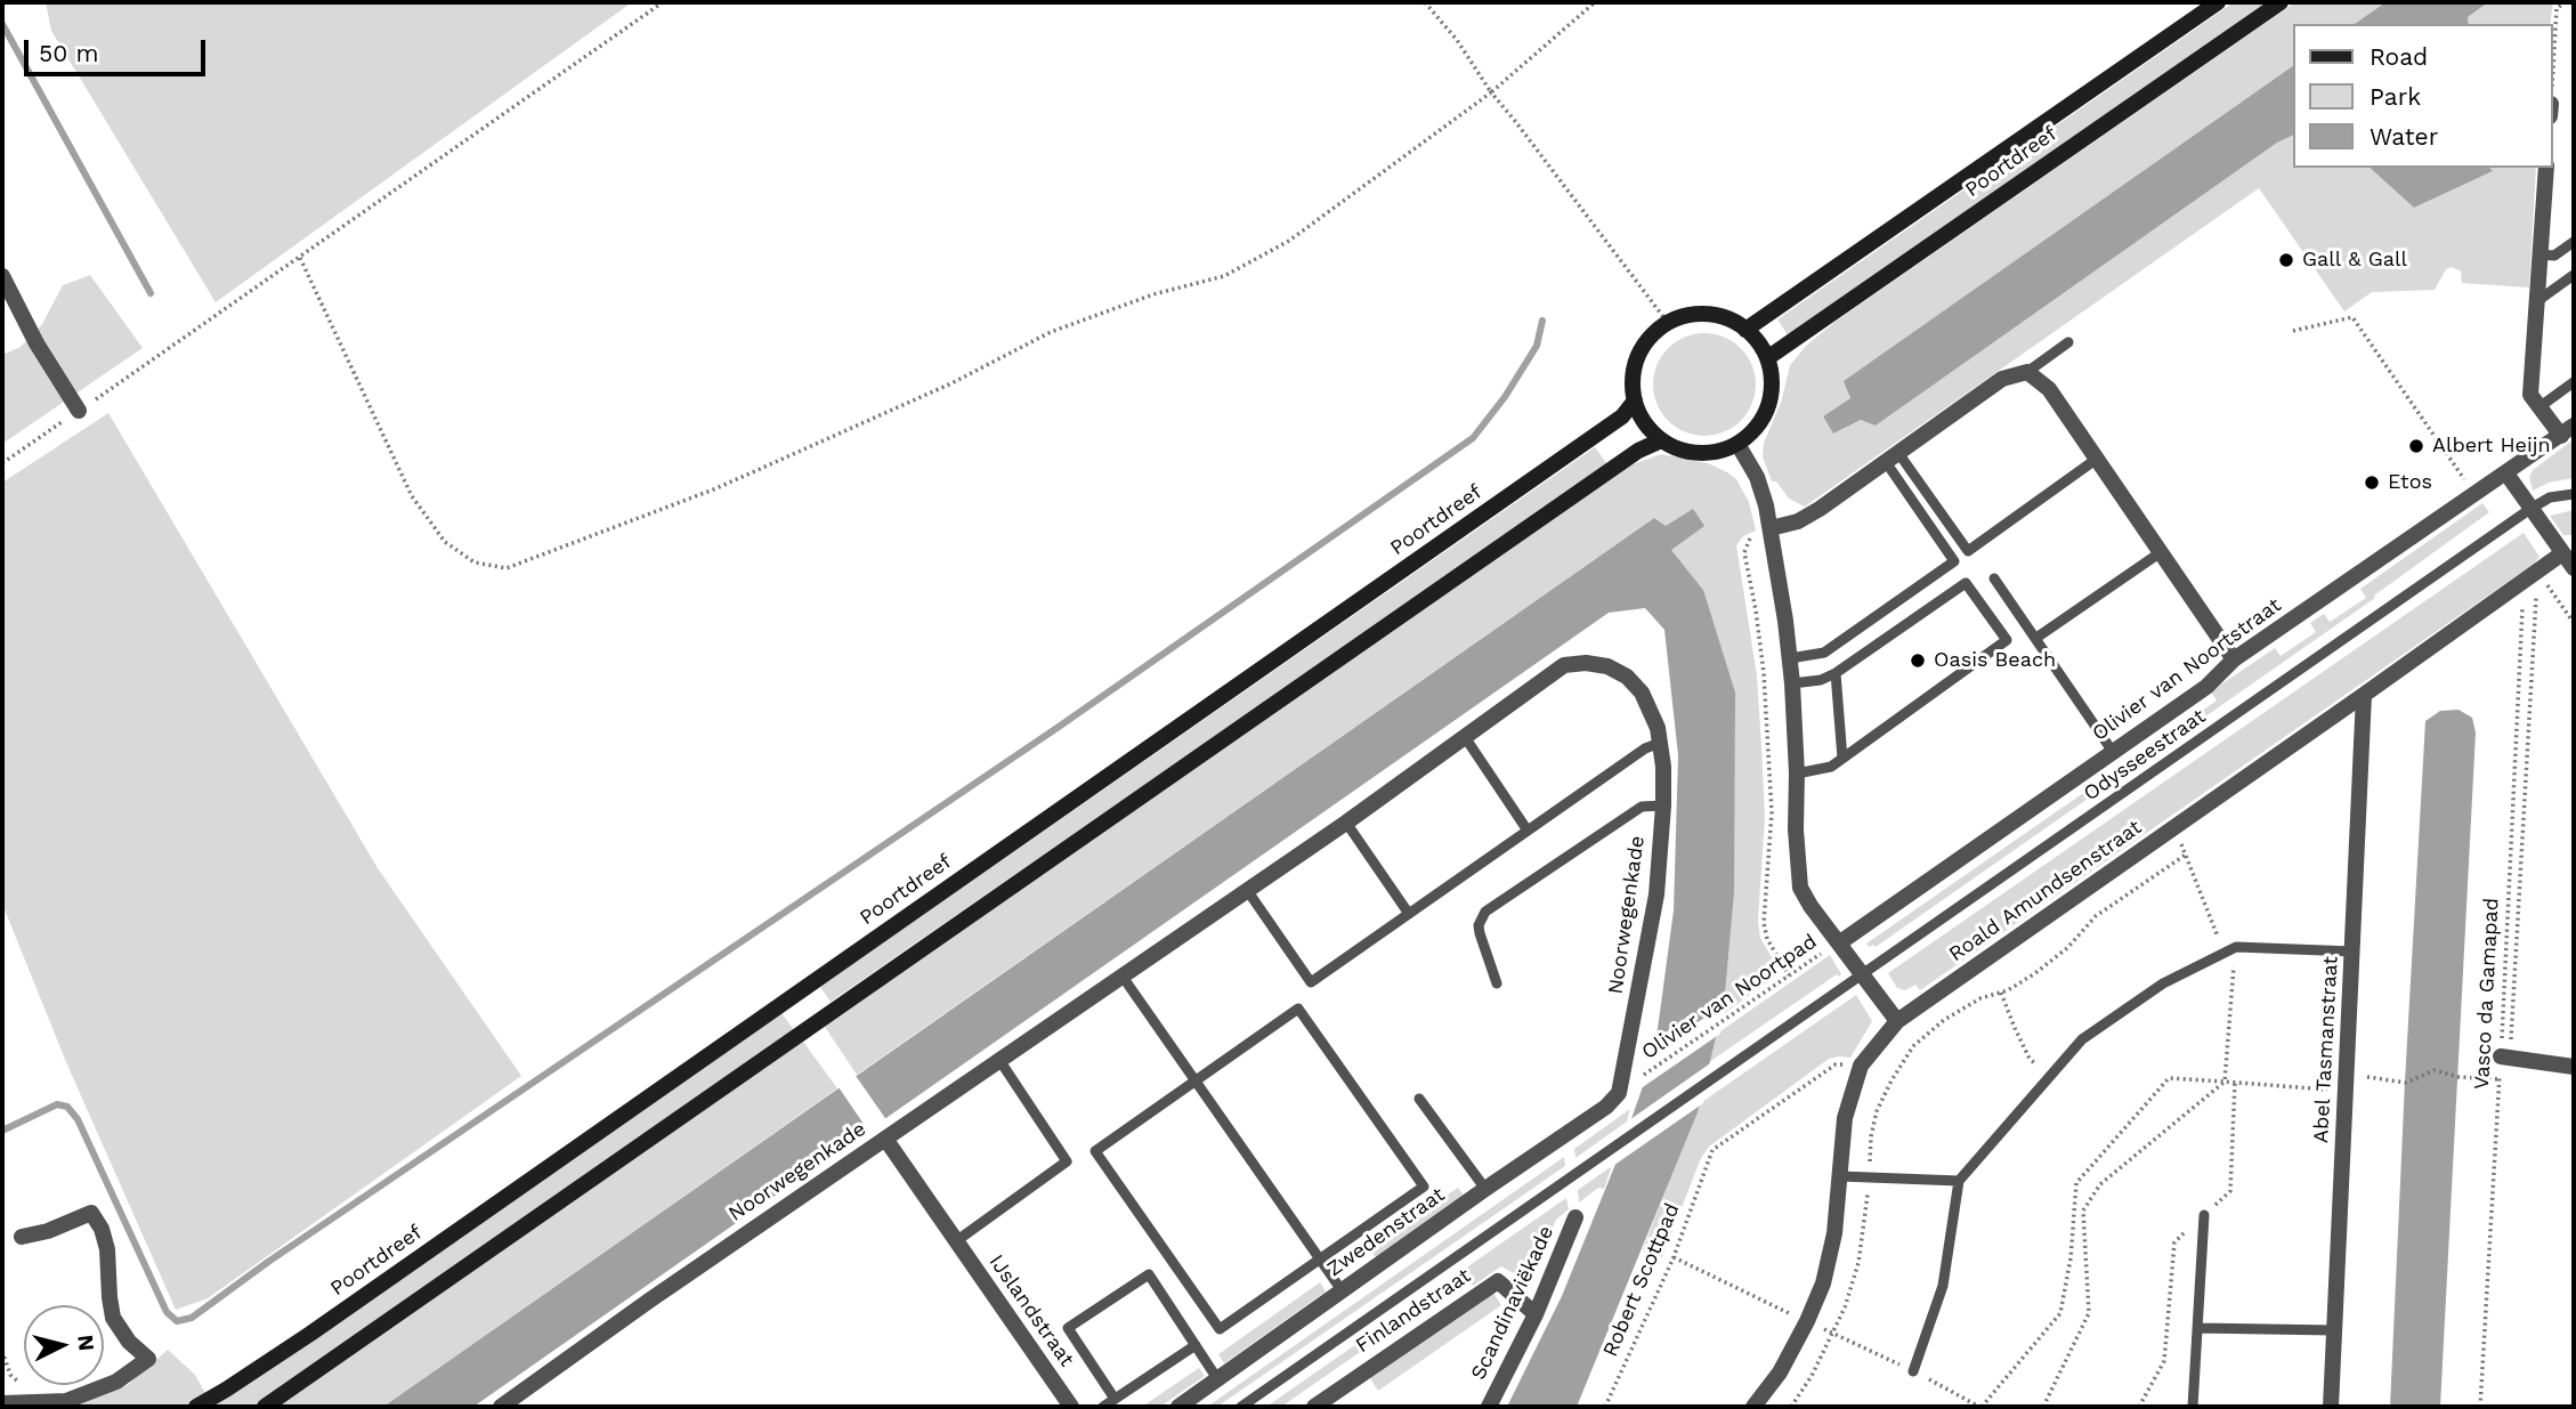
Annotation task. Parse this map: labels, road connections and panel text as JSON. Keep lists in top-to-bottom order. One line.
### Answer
{"streets":{"main road":["Poortdreef"],"street":["Olivier van Noortstraat","Roald Amundsenstraat","Noorwegenkade","Abel Tasmanstraat","Zwedenstraat","Scandinaviëkade","IJslandstraat","Finlandstraat"],"lane":["Odysseestraat"],"path":["Vasco da Gamapad","Olivier van Noortpad","Robert Scottpad"]},"crossings":[["Olivier van Noortstraat","Olivier van Noortpad"],["Roald Amundsenstraat","Vasco da Gamapad"],["Roald Amundsenstraat","Abel Tasmanstraat"],["Roald Amundsenstraat","Robert Scottpad"],["Noorwegenkade","Zwedenstraat"],["Noorwegenkade","IJslandstraat"],["Zwedenstraat","IJslandstraat"],["Scandinaviëkade","Finlandstraat"]],"places":["Gall & Gall","Albert Heijn","Etos","Oasis Beach"],"legend":["Road","Park","Water"],"scale_bar":"50 m","north":"right"}
